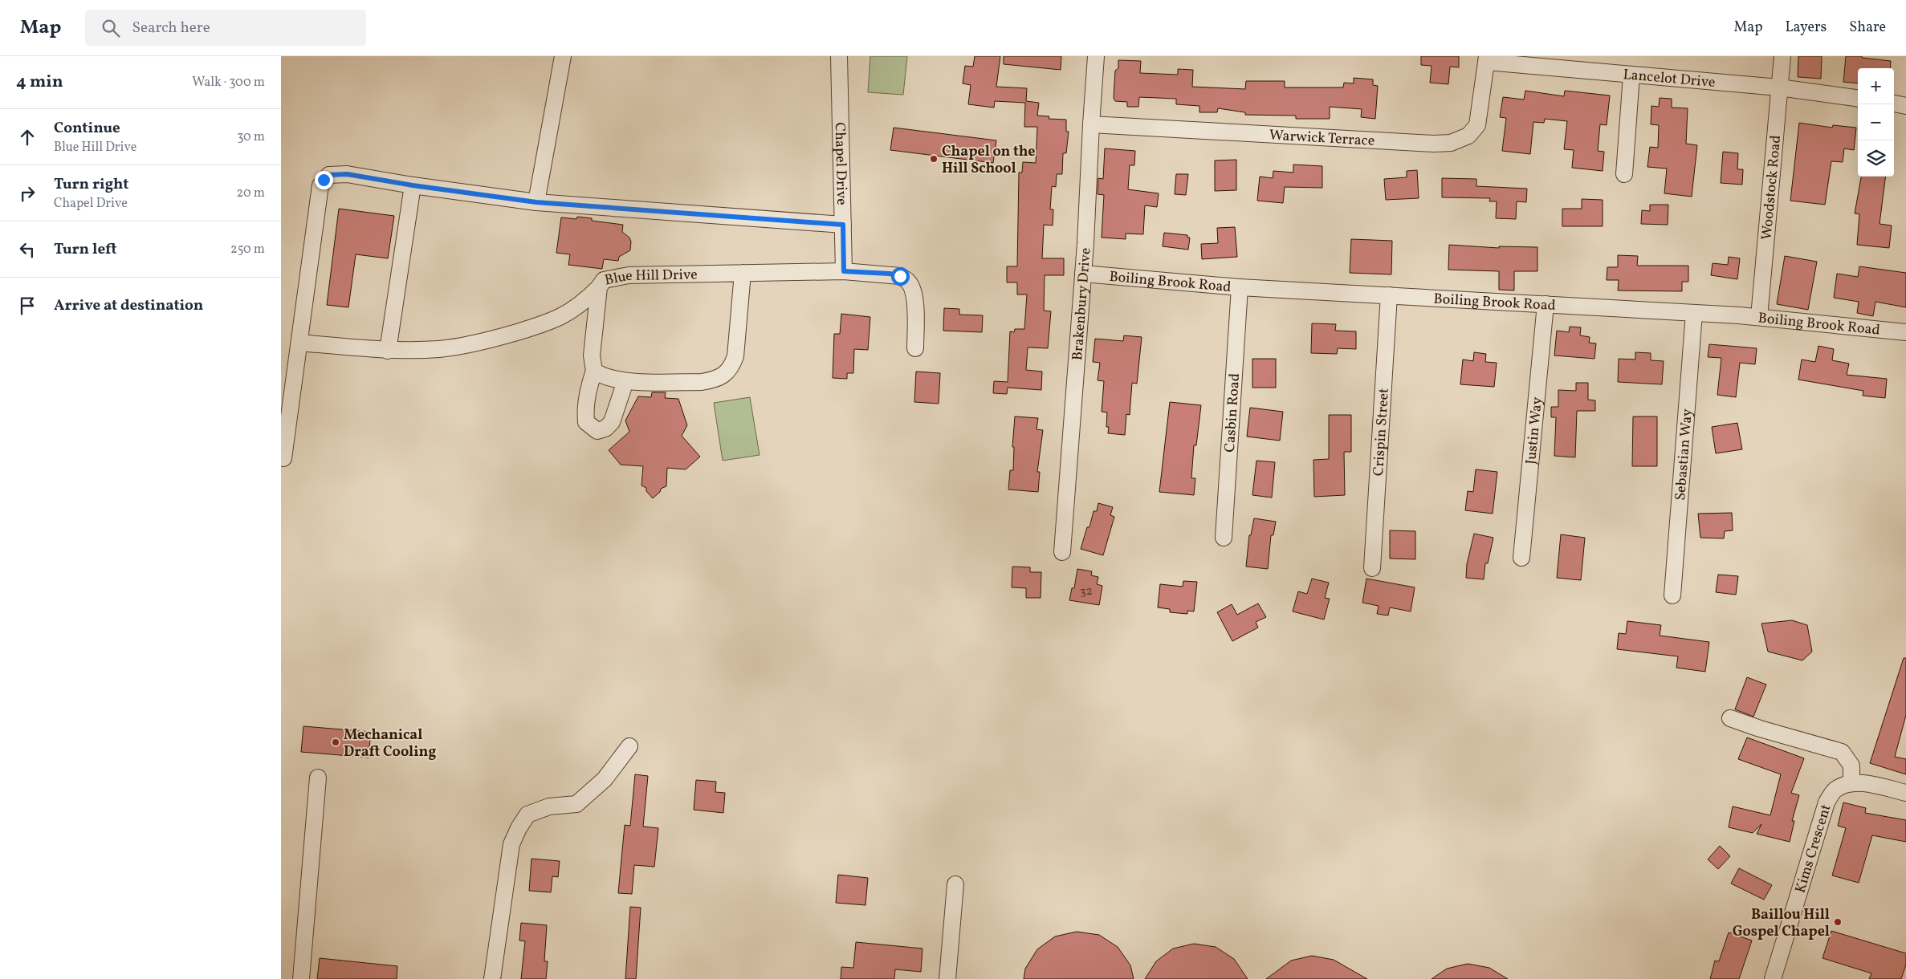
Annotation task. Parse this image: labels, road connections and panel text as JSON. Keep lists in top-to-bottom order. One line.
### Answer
{"streets":{"street":["Lancelot Drive","Warwick Terrace","Chapel Drive","Woodstock Road","Blue Hill Drive","Boiling Brook Road","Brakenbury Drive","Casbin Road","Justin Way","Crispin Street","Sebastian Way","Kims Crescent"]},"crossings":[["Lancelot Drive","Warwick Terrace"],["Lancelot Drive","Woodstock Road"],["Warwick Terrace","Brakenbury Drive"],["Chapel Drive","Blue Hill Drive"],["Woodstock Road","Boiling Brook Road"],["Boiling Brook Road","Brakenbury Drive"],["Boiling Brook Road","Casbin Road"],["Boiling Brook Road","Justin Way"],["Boiling Brook Road","Crispin Street"],["Boiling Brook Road","Sebastian Way"]],"places":["Chapel on the Hill School","Mechanical Draft Cooling","Baillou Hill Gospel Chapel"],"house_numbers":["32"],"page":{"header":"Map","search":"Search here","nav":["Map","Layers","Share"],"heading":["4 min","Walk · 300 m"],"map_buttons":["+","−"],"list":[["Continue","Blue Hill Drive","30 m"],["Turn right","Chapel Drive","20 m"],["Turn left","250 m"],"Arrive at destination"]}}
